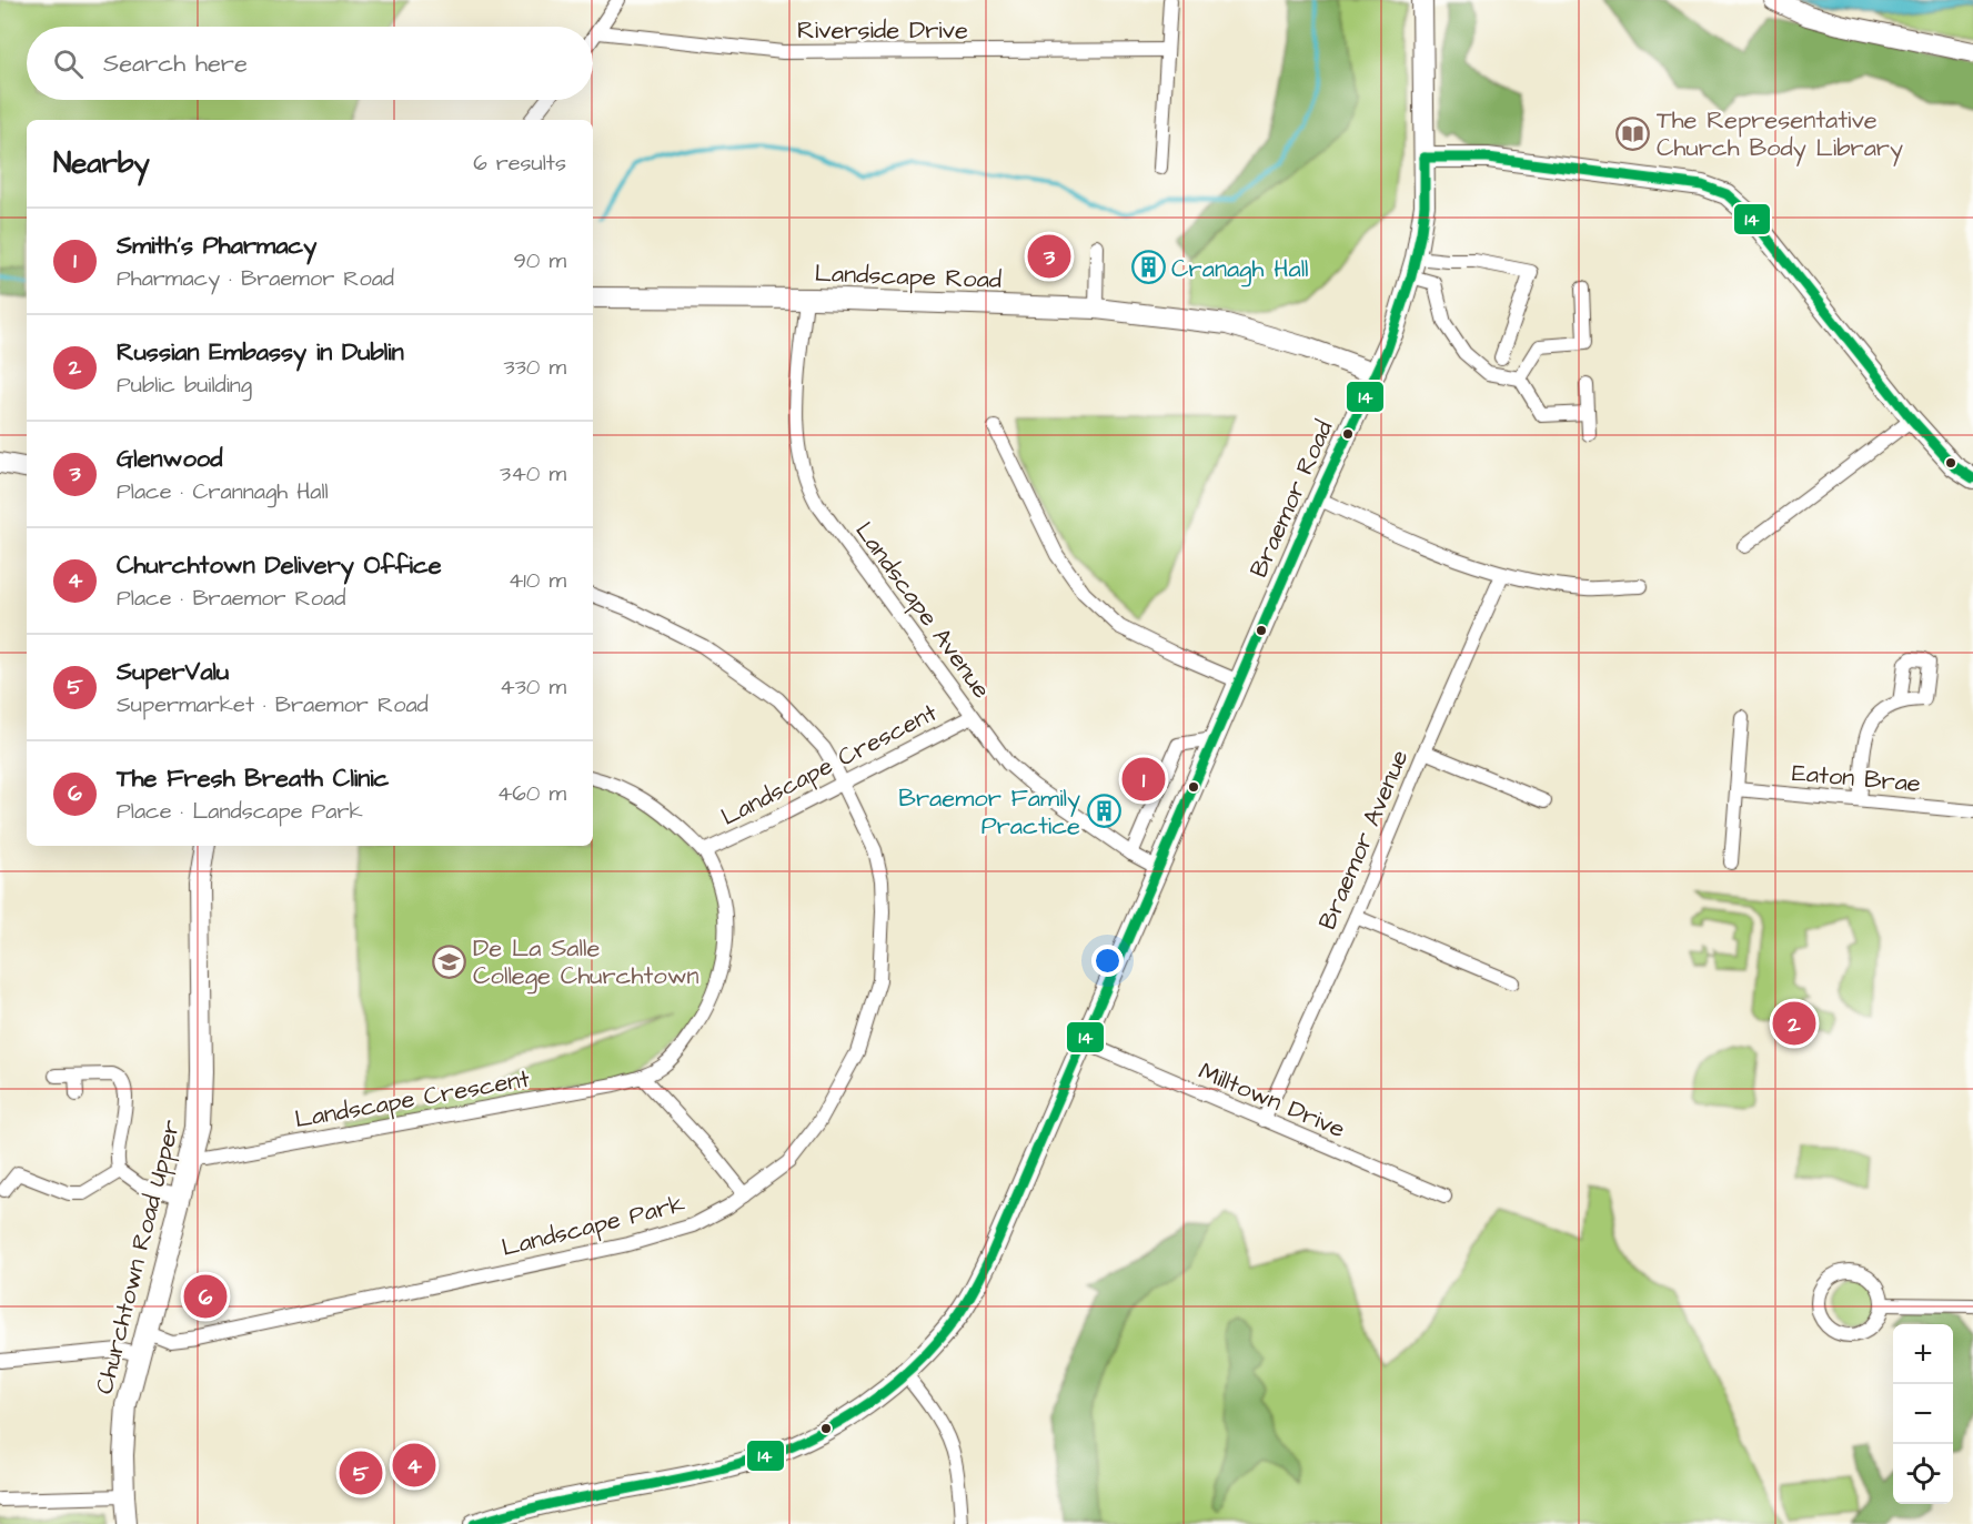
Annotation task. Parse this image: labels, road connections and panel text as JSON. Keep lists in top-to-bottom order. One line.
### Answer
{"streets":{"street":["Riverside Drive","Landscape Road","Braemor Road","Landscape Avenue","Landscape Crescent","Eaton Brae","Braemor Avenue","Milltown Drive","Landscape Park","Churchtown Road Upper"]},"crossings":[["Landscape Road","Braemor Road"],["Landscape Road","Landscape Avenue"],["Braemor Road","Landscape Avenue"],["Braemor Road","Milltown Drive"],["Landscape Avenue","Landscape Crescent"],["Landscape Crescent","Landscape Park"],["Landscape Crescent","Churchtown Road Upper"],["Braemor Avenue","Milltown Drive"],["Landscape Park","Churchtown Road Upper"]],"places":{"library":["The Representative Church Body Library"],"building":["Cranagh Hall","Braemor Family Practice"],"school or university":["De La Salle College Churchtown"]},"lines":["transit line 14"],"page":{"search":"Search here","heading":["Nearby","6 results"],"list":[{"mark":"1","name":"Smith's Pharmacy","note":"Pharmacy · Braemor Road","value":"90 m"},{"mark":"2","name":"Russian Embassy in Dublin","note":"Public building","value":"330 m"},{"mark":"3","name":"Glenwood","note":"Place · Crannagh Hall","value":"340 m"},{"mark":"4","name":"Churchtown Delivery Office","note":"Place · Braemor Road","value":"410 m"},{"mark":"5","name":"SuperValu","note":"Supermarket · Braemor Road","value":"430 m"},{"mark":"6","name":"The Fresh Breath Clinic","note":"Place · Landscape Park","value":"460 m"}],"pins":["3","1","2","6","4","5"],"map_buttons":["+","−"]}}
